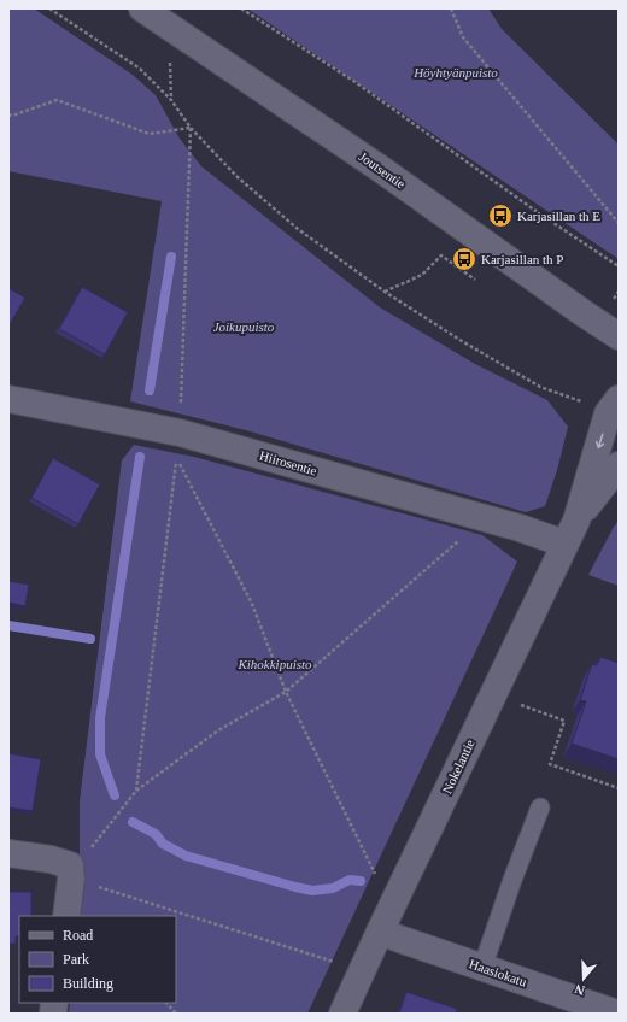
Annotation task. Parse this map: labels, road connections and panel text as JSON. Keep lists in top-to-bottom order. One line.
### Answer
{"streets":{"street":["Joutsentie","Hiirosentie","Nokelantie","Haasiokatu"]},"crossings":[["Hiirosentie","Nokelantie"],["Nokelantie","Haasiokatu"]],"parks":["Höyhtyänpuisto","Joikupuisto","Kihokkipuisto"],"places":{"bus stop":["Karjasillan th E","Karjasillan th P"]},"legend":["Road","Park","Building"],"north":"bottom"}
